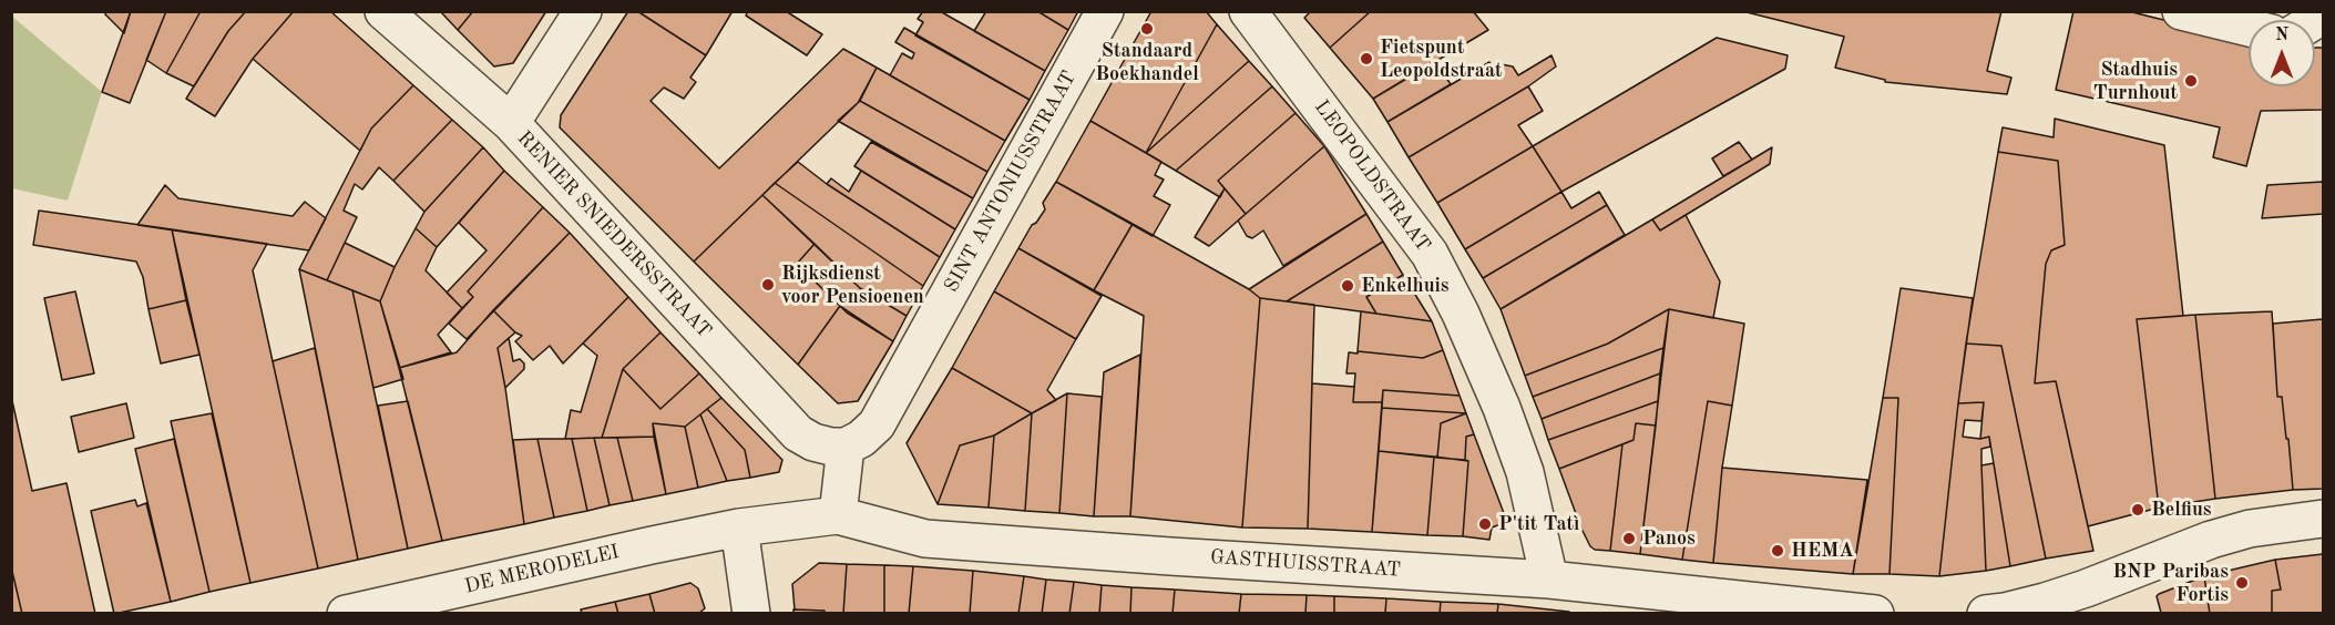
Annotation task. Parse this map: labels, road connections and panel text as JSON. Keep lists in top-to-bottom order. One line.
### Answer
{"streets":{"street":["LEOPOLDSTRAAT","SINT ANTONIUSSTRAAT","RENIER SNIEDERSSTRAAT","GASTHUISSTRAAT","DE MERODELEI"]},"crossings":[["LEOPOLDSTRAAT","GASTHUISSTRAAT"],["SINT ANTONIUSSTRAAT","RENIER SNIEDERSSTRAAT"],["GASTHUISSTRAAT","DE MERODELEI"]],"places":["Standaard Boekhandel","Fietspunt Leopoldstraat","Stadhuis Turnhout","Rijksdienst voor Pensioenen","Enkelhuis","Belfius","P'tit Tatì","Panos","HEMA","BNP Paribas Fortis"],"north":"top"}
